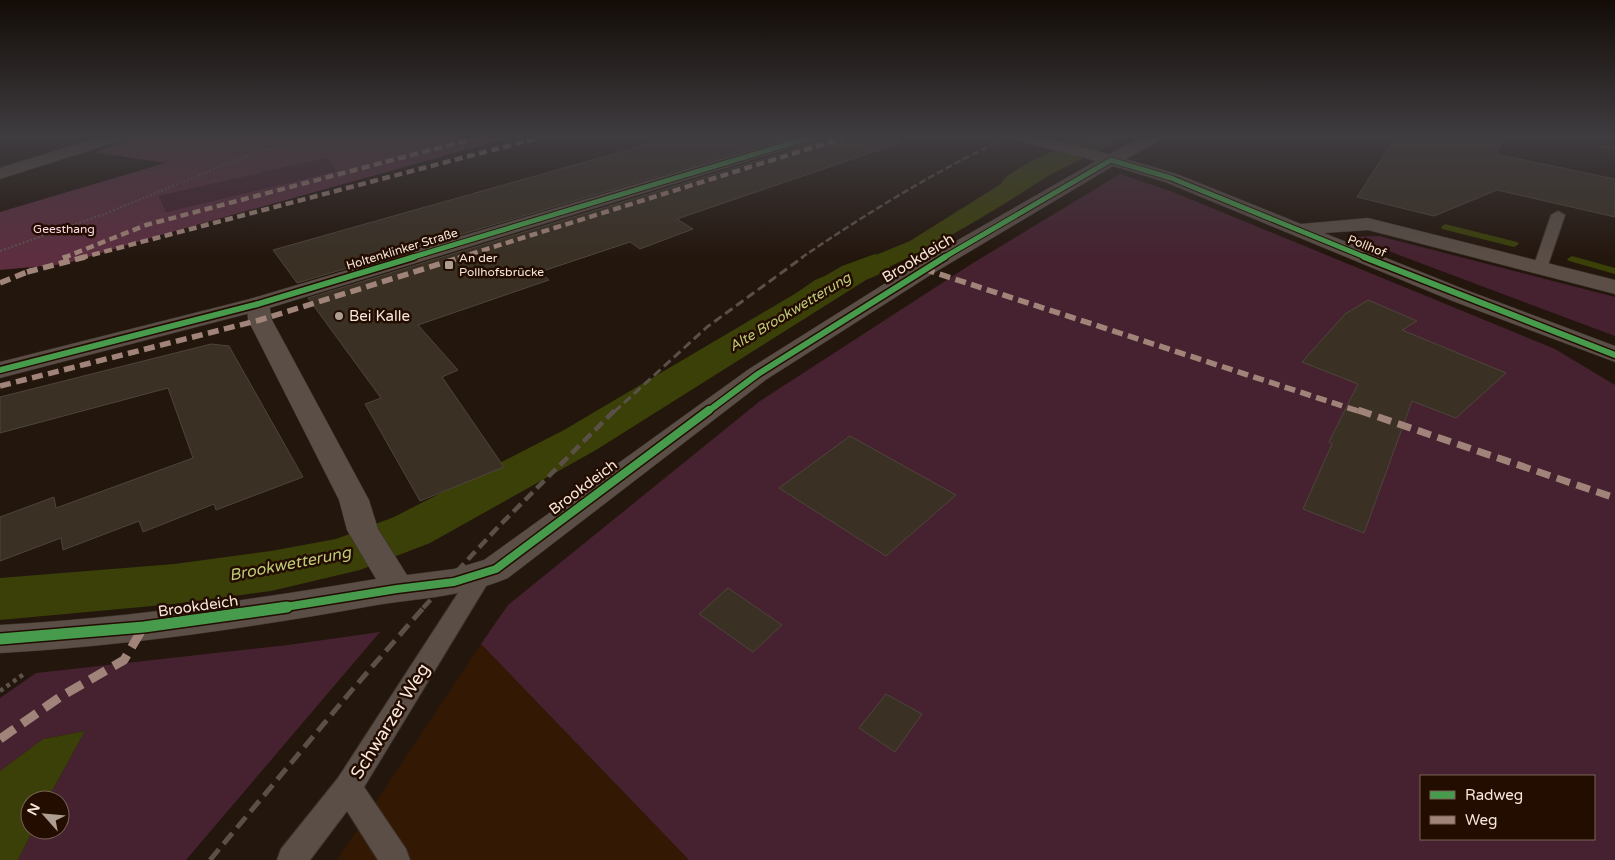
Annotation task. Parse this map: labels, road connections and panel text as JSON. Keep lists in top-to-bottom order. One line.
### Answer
{"streets":{"street":["Pollhof","Holtenklinker Straße","Brookdeich"],"lane":["Schwarzer Weg"]},"crossings":[["Brookdeich","Schwarzer Weg"]],"water":["Alte Brookwetterung","Brookwetterung"],"parks":["Geesthang"],"places":{"transit":["An der Pollhofsbrücke"],"other":["Bei Kalle"]},"legend":["Radweg","Weg"],"north":"top left"}
